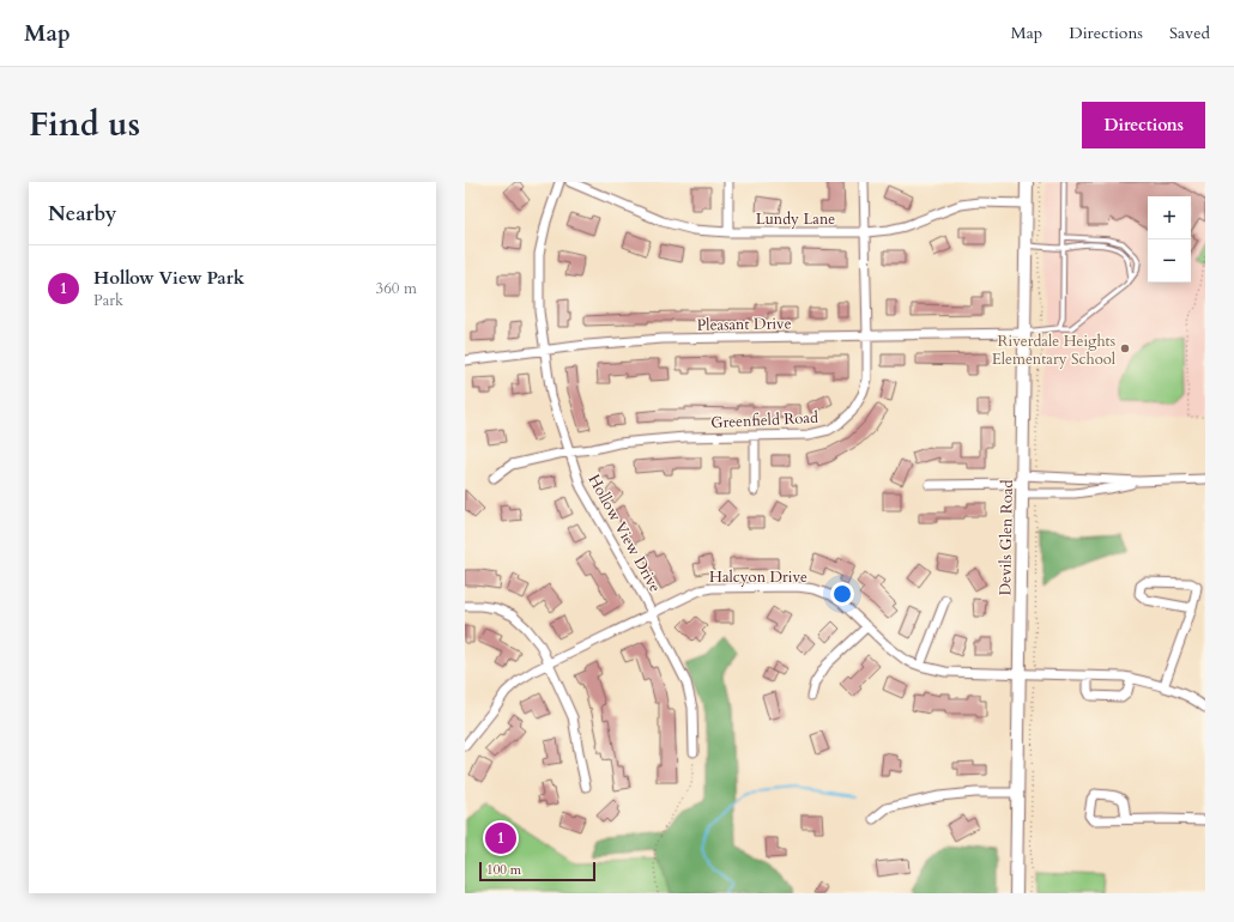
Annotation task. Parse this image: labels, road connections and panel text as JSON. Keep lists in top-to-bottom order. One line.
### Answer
{"streets":{"main road":["Devils Glen Road"],"street":["Lundy Lane","Pleasant Drive","Greenfield Road","Hollow View Drive","Halcyon Drive"]},"crossings":[["Lundy Lane","Greenfield Road"],["Lundy Lane","Devils Glen Road"],["Pleasant Drive","Greenfield Road"],["Pleasant Drive","Hollow View Drive"],["Pleasant Drive","Devils Glen Road"],["Greenfield Road","Hollow View Drive"],["Hollow View Drive","Halcyon Drive"],["Devils Glen Road","Halcyon Drive"]],"places":["Riverdale Heights Elementary School"],"scale_bar":"100 m","page":{"header":"Map","nav":["Map","Directions","Saved"],"title":"Find us","buttons":"Directions","heading":"Nearby","map_buttons":["+","−"],"list":[{"mark":"1","name":"Hollow View Park","note":"Park","value":"360 m"}],"pins":"1","scale":"100 m"}}
